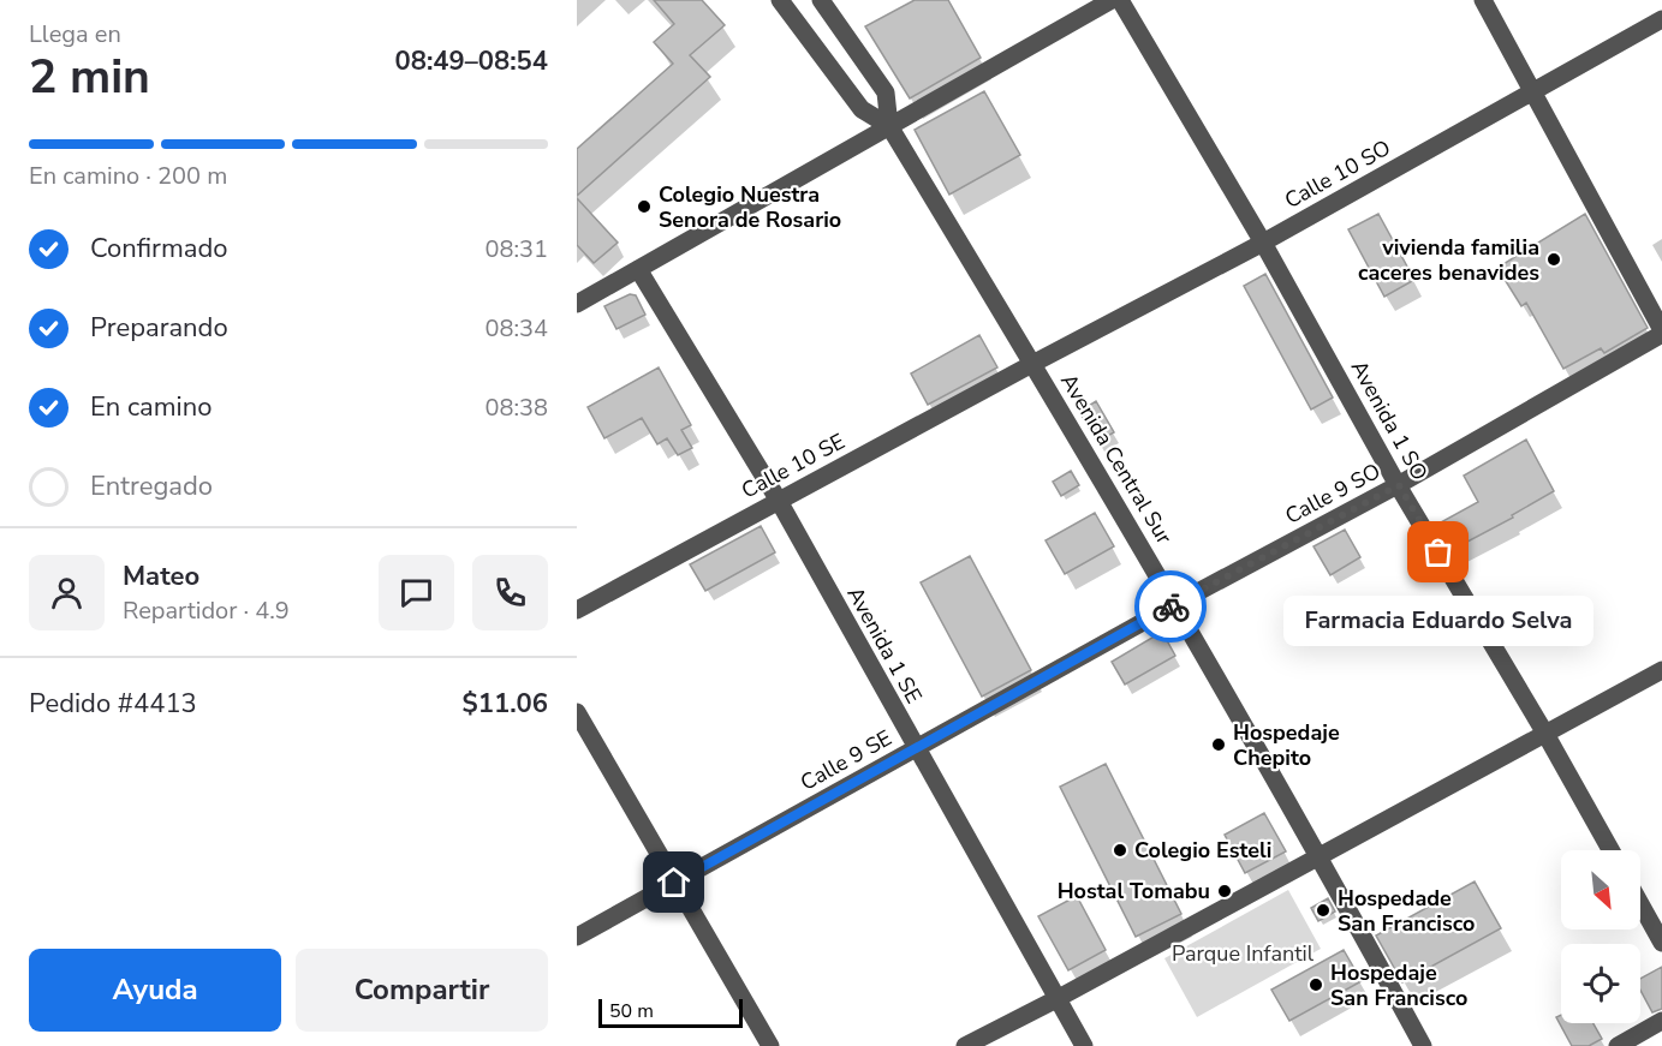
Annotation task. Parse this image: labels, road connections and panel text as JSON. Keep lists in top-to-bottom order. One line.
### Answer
{"streets":{"street":["Calle 10 SO","Avenida 1 SO","Avenida Central Sur","Calle 10 SE","Calle 9 SO","Avenida 1 SE","Calle 9 SE"]},"crossings":[["Calle 10 SO","Avenida 1 SO"],["Calle 10 SO","Avenida Central Sur"],["Calle 10 SO","Calle 10 SE"],["Avenida 1 SO","Calle 9 SO"],["Avenida Central Sur","Calle 10 SE"],["Avenida Central Sur","Calle 9 SO"],["Avenida Central Sur","Calle 9 SE"],["Calle 10 SE","Avenida 1 SE"],["Calle 9 SO","Calle 9 SE"],["Avenida 1 SE","Calle 9 SE"]],"parks":["Parque Infantil"],"places":["Colegio Nuestra Senora de Rosario","vivienda familia caceres benavides","Farmacia Eduardo Selva","Hospedaje Chepito","Colegio Esteli","Hostal Tomabu","Hospedade San Francisco","Hospedaje San Francisco"],"scale_bar":"50 m","north":"bottom right","page":{"heading":["2 min","Llega en","08:49–08:54"],"panel":["Mateo","Repartidor · 4.9","Pedido #4413","$11.06"],"bar":"En camino · 200 m","list":[["Confirmado","08:31"],["Preparando","08:34"],["En camino","08:38"],"Entregado"],"bubble":"Farmacia Eduardo Selva","buttons":["Ayuda","Compartir"],"scale":"50 m"}}
